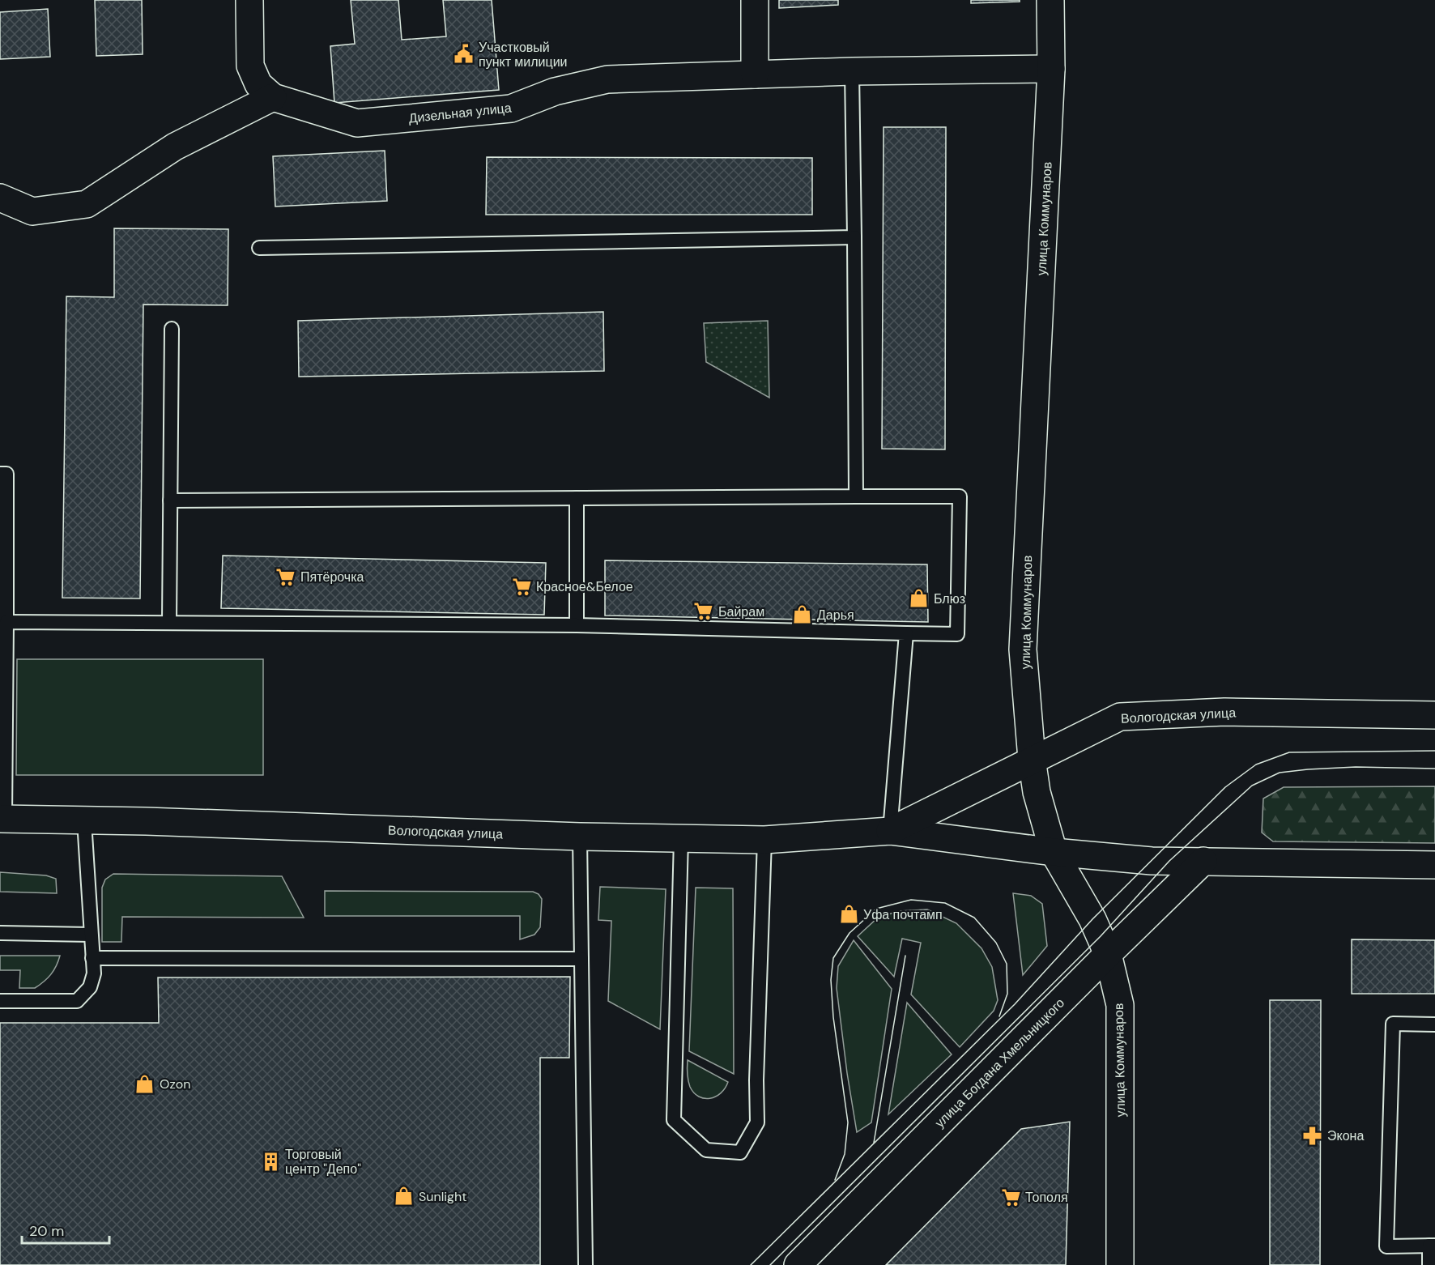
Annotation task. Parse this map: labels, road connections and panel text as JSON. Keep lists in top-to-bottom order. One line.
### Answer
{"streets":{"main road":["Дизельная улица","улица Коммунаров","Вологодская улица","улица Богдана Хмельницкого"]},"crossings":[["Дизельная улица","улица Коммунаров"],["улица Коммунаров","Вологодская улица"],["улица Коммунаров","улица Богдана Хмельницкого"],["Вологодская улица","улица Богдана Хмельницкого"]],"places":{"public building":["Участковый пункт милиции"],"supermarket":["Пятёрочка","Красное&Белое","Байрам","Тополя"],"shop":["Блюз","Дарья","Уфа почтамп","Ozon","Sunlight"],"pharmacy":["Экона"],"building":["Торговый центр \"Депо\""]},"scale_bar":"20 m"}
